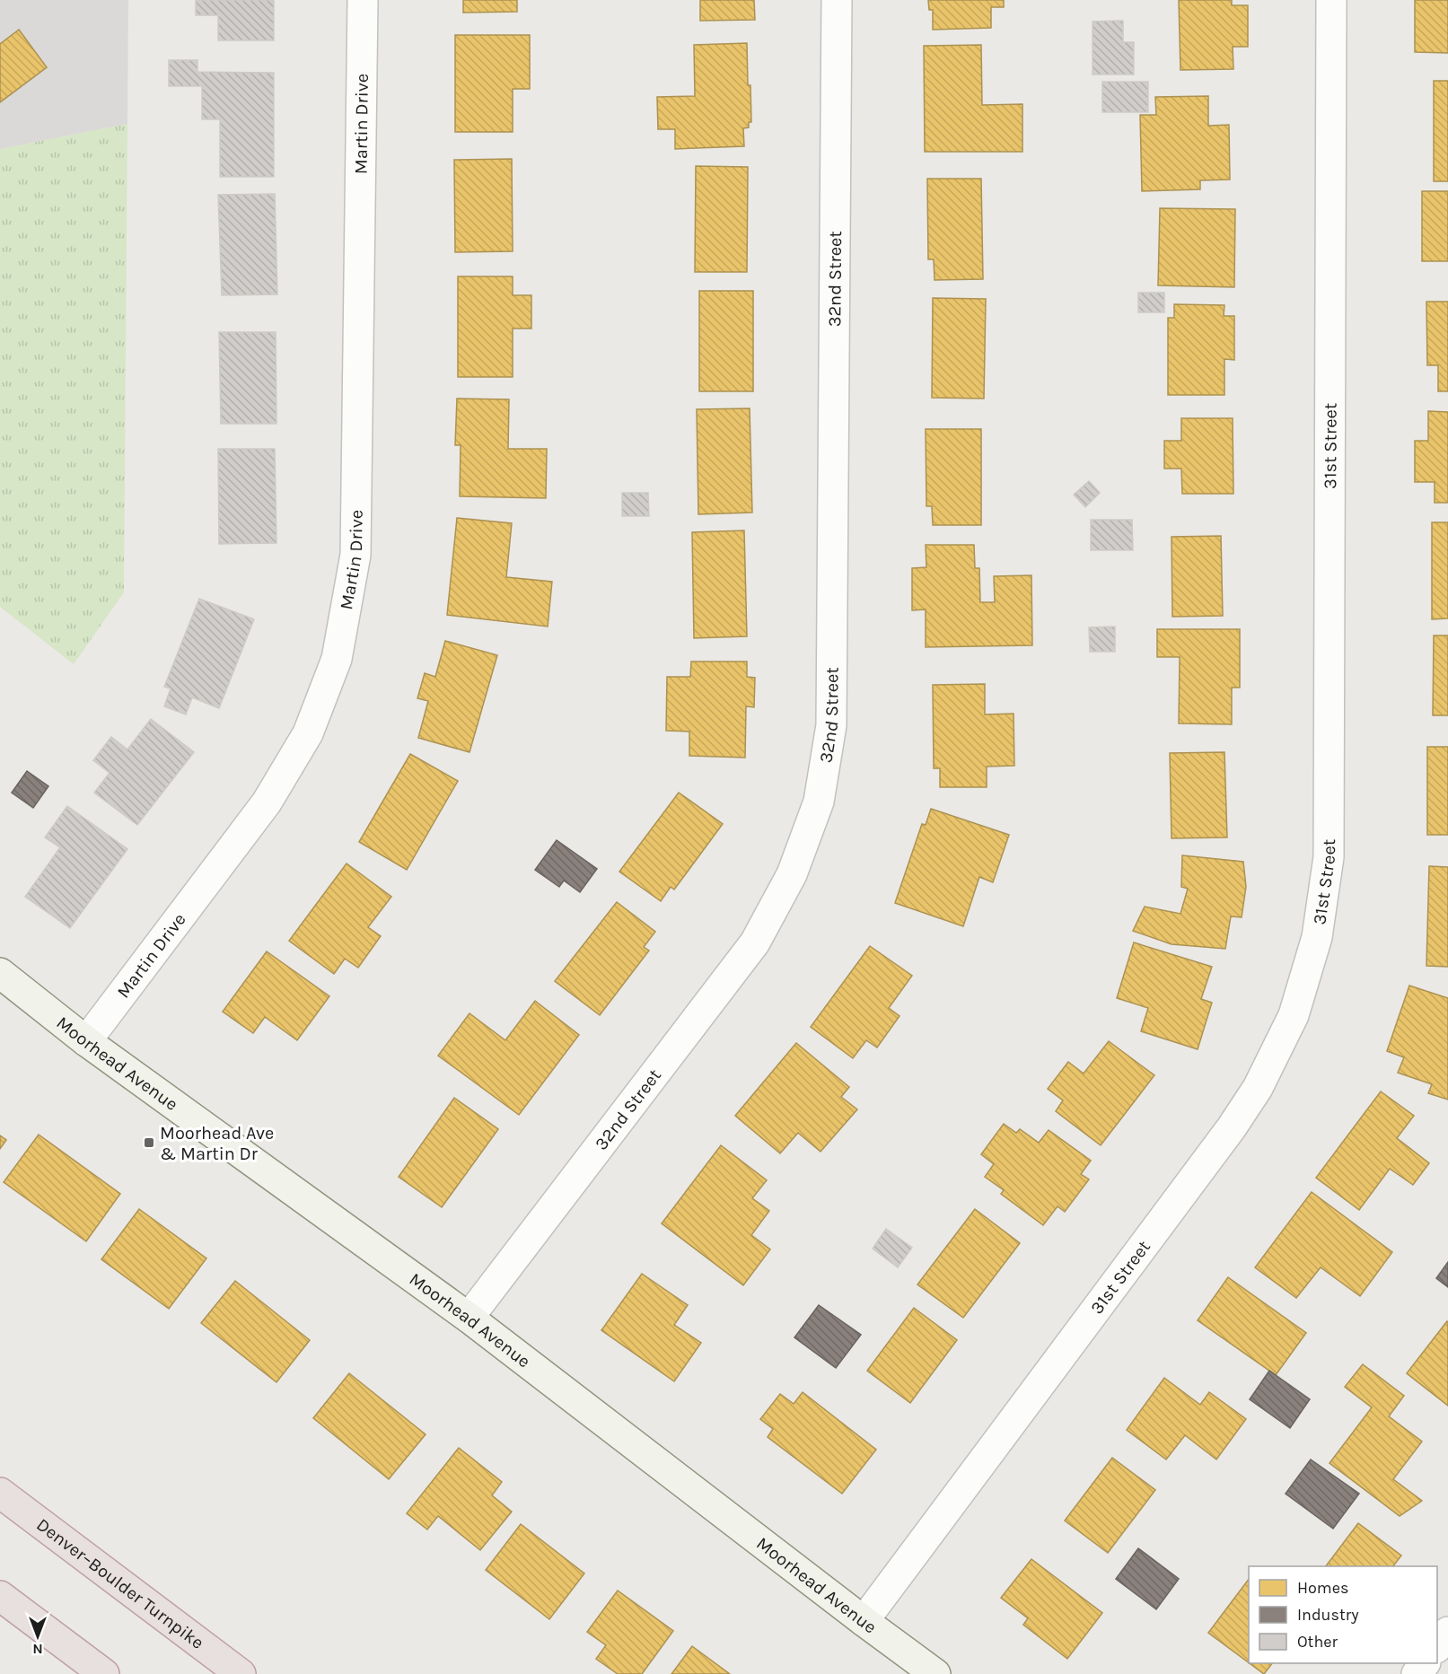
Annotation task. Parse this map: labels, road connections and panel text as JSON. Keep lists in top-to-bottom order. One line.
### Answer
{"streets":{"highway":["Denver–Boulder Turnpike"],"street":["Martin Drive","32nd Street","31st Street","Moorhead Avenue"]},"crossings":[["Martin Drive","Moorhead Avenue"],["32nd Street","Moorhead Avenue"],["31st Street","Moorhead Avenue"]],"places":{"transit":["Moorhead Ave & Martin Dr"]},"legend":["Homes","Industry","Other"],"north":"bottom"}
